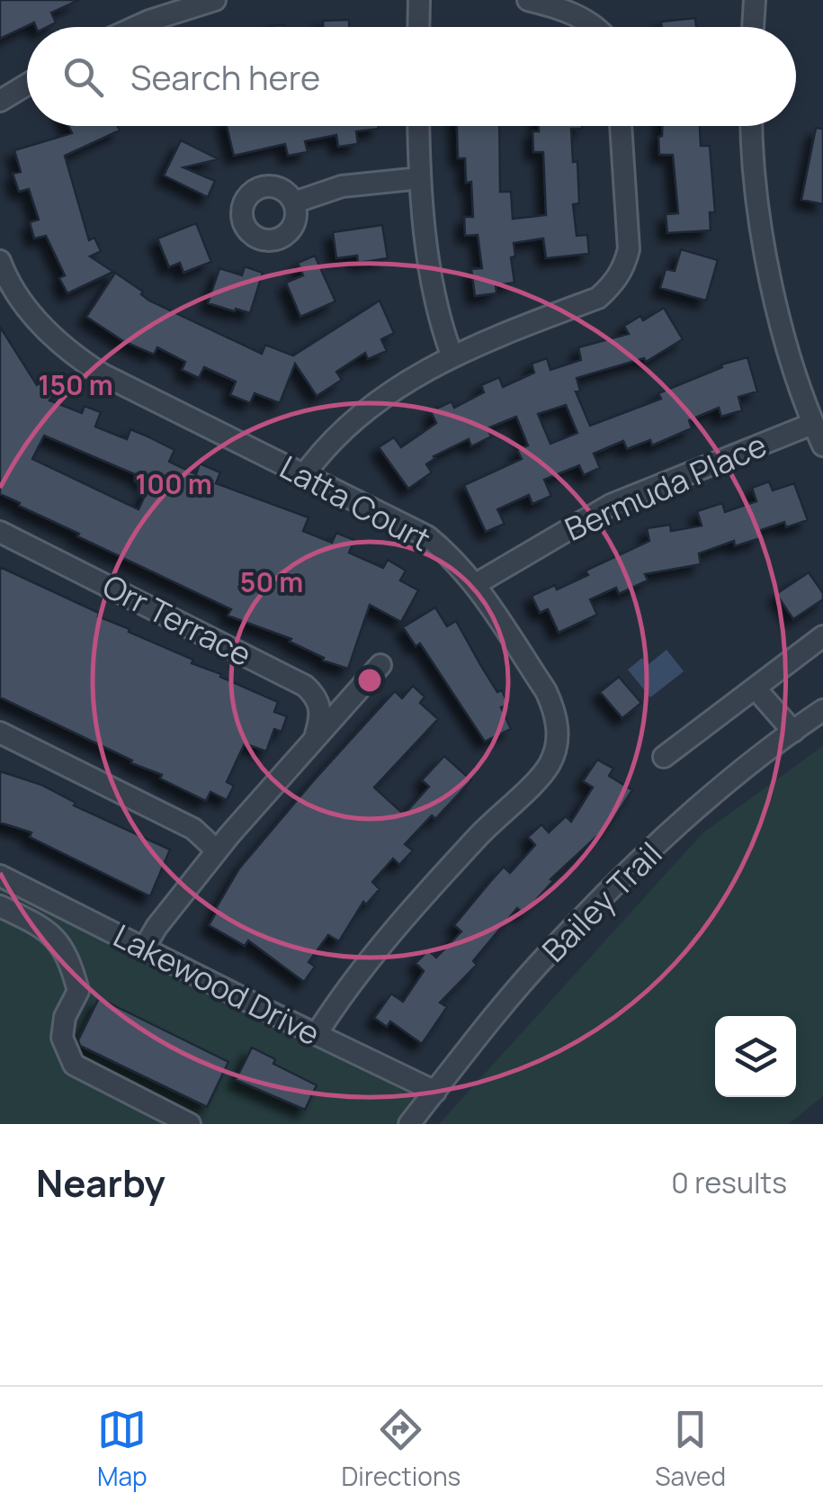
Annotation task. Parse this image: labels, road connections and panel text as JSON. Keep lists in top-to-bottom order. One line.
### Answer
{"streets":{"street":["Bermuda Place","Latta Court","Orr Terrace","Bailey Trail","Lakewood Drive"]},"crossings":[["Bermuda Place","Latta Court"],["Latta Court","Lakewood Drive"],["Bailey Trail","Lakewood Drive"]],"page":{"search":"Search here","heading":["Nearby","0 results"],"nav":["Map","Directions","Saved"]},"rings":["150 m","100 m","50 m"]}
